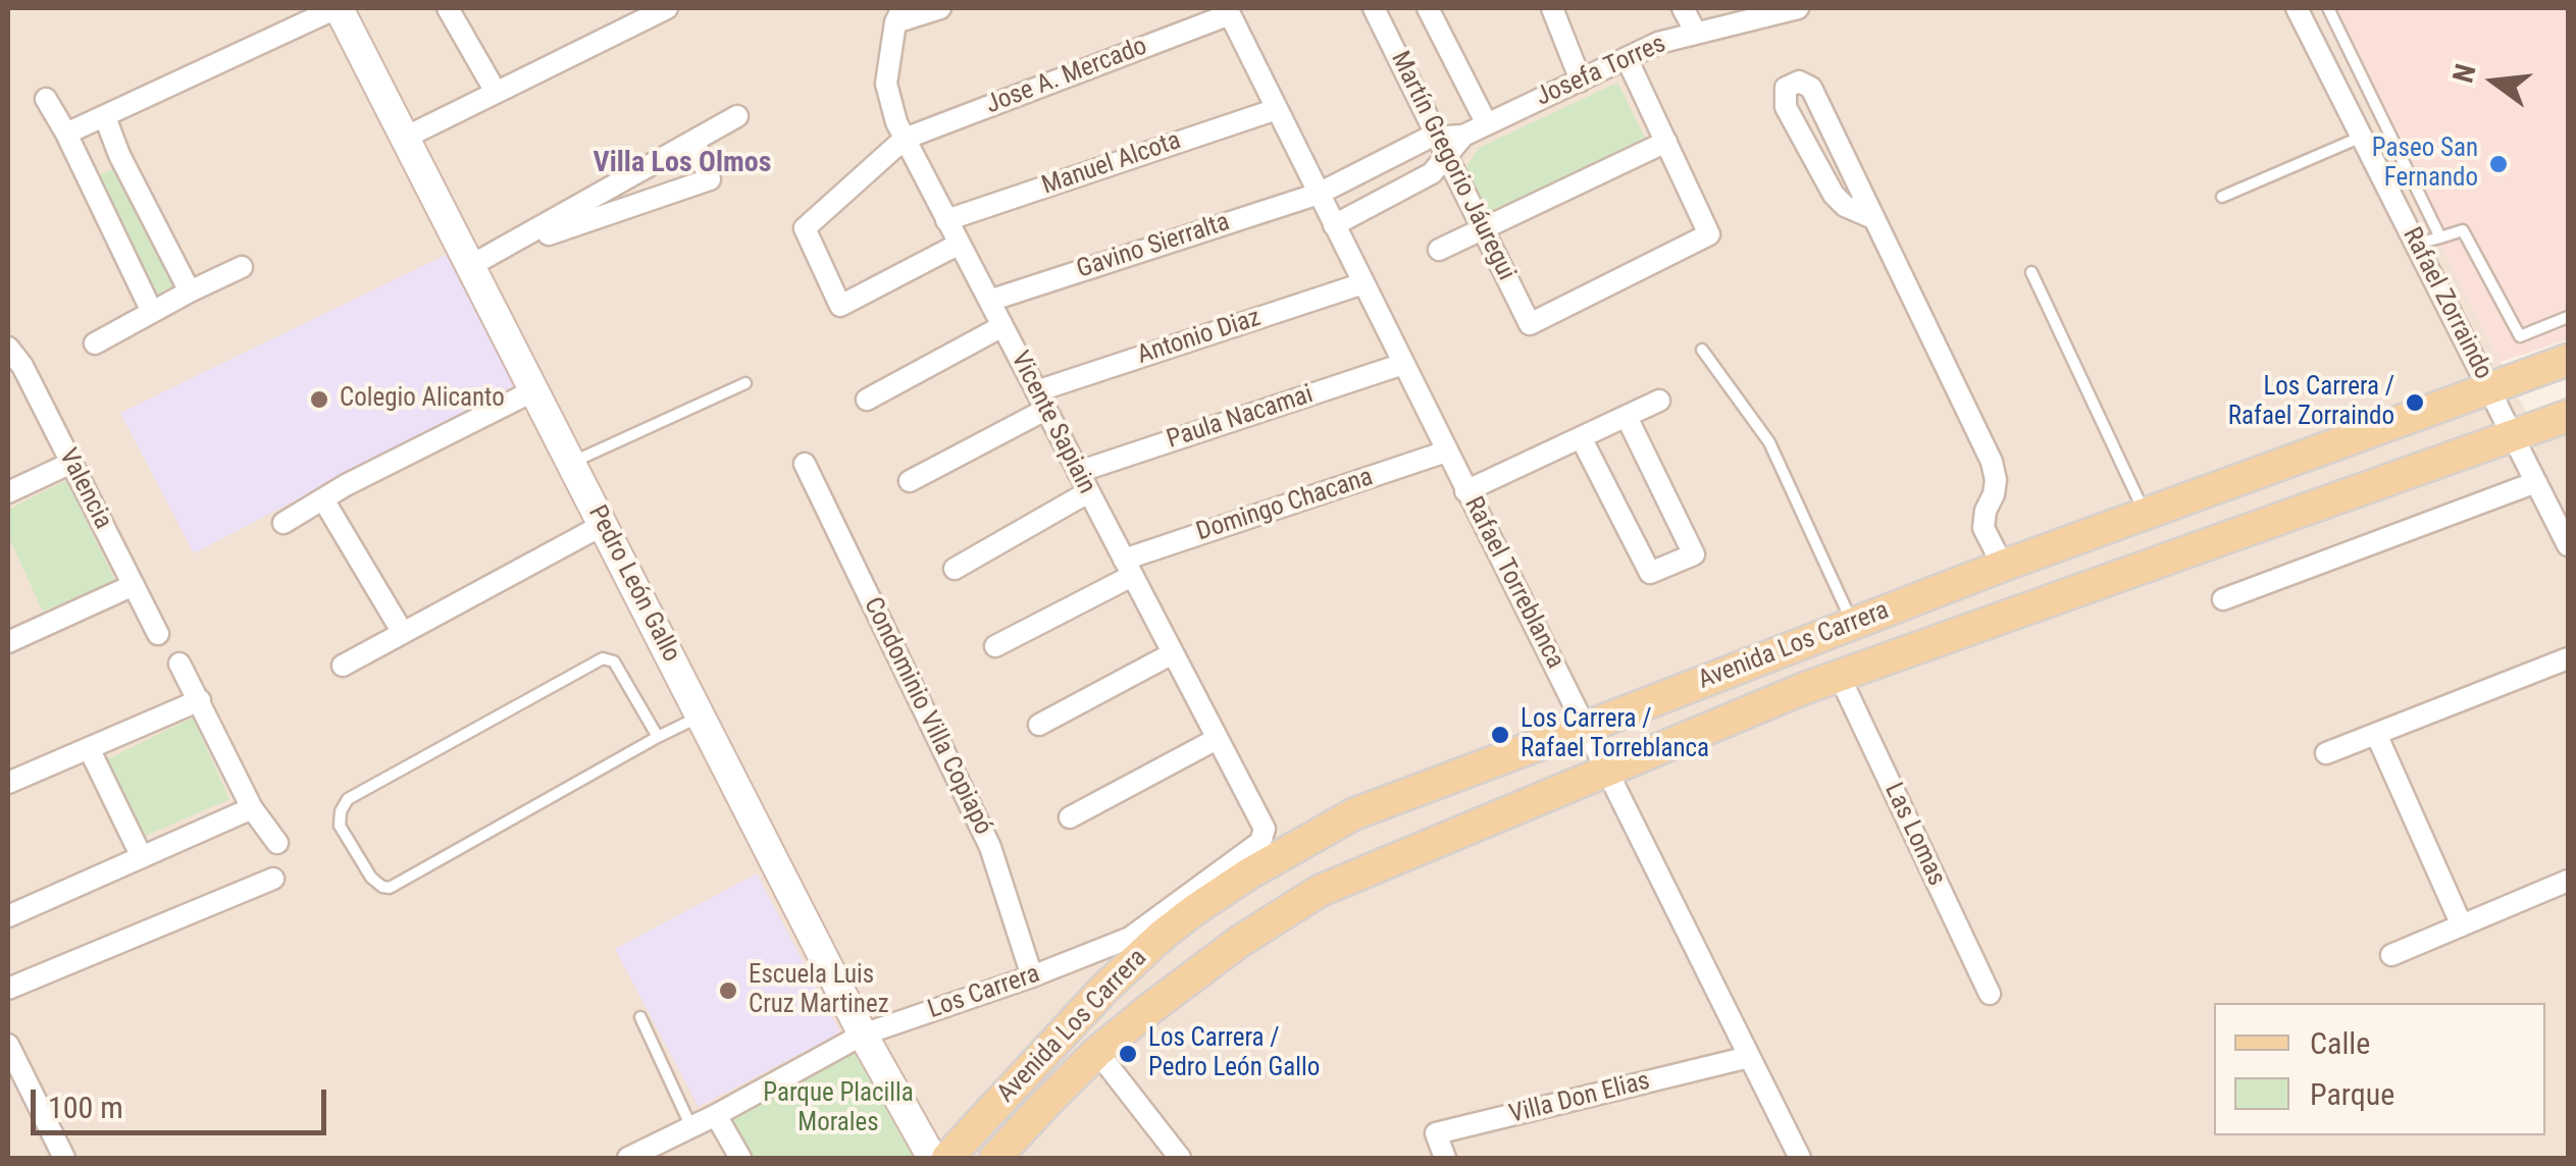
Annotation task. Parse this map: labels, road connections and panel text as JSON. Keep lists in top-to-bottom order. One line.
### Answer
{"streets":{"main road":["Avenida Los Carrera"],"street":["Josefa Torres","Jose A. Mercado","Manuel Alcota","Martín Gregorio Jáuregui","Gavino Sierralta","Rafael Zorraindo","Antonio Diaz","Paula Nacamai","Vicente Sapiain","Valencia","Domingo Chacana","Rafael Torreblanca","Pedro León Gallo","Condominio Villa Copiapó","Las Lomas","Los Carrera","Villa Don Elias"]},"crossings":[["Josefa Torres","Martín Gregorio Jáuregui"],["Josefa Torres","Gavino Sierralta"],["Josefa Torres","Rafael Torreblanca"],["Jose A. Mercado","Vicente Sapiain"],["Jose A. Mercado","Rafael Torreblanca"],["Manuel Alcota","Vicente Sapiain"],["Manuel Alcota","Rafael Torreblanca"],["Gavino Sierralta","Vicente Sapiain"],["Gavino Sierralta","Rafael Torreblanca"],["Rafael Zorraindo","Avenida Los Carrera"],["Antonio Diaz","Vicente Sapiain"],["Antonio Diaz","Rafael Torreblanca"],["Paula Nacamai","Vicente Sapiain"],["Paula Nacamai","Rafael Torreblanca"],["Vicente Sapiain","Domingo Chacana"],["Vicente Sapiain","Los Carrera"],["Domingo Chacana","Rafael Torreblanca"],["Rafael Torreblanca","Avenida Los Carrera"],["Rafael Torreblanca","Villa Don Elias"],["Pedro León Gallo","Los Carrera"],["Avenida Los Carrera","Las Lomas"],["Condominio Villa Copiapó","Los Carrera"]],"districts":["Villa Los Olmos"],"parks":["Parque Placilla Morales"],"places":["Paseo San Fernando","Colegio Alicanto","Los Carrera / Rafael Zorraindo","Los Carrera / Rafael Torreblanca","Escuela Luis Cruz Martinez","Los Carrera / Pedro León Gallo"],"legend":["Calle","Parque"],"scale_bar":"100 m","north":"left"}
